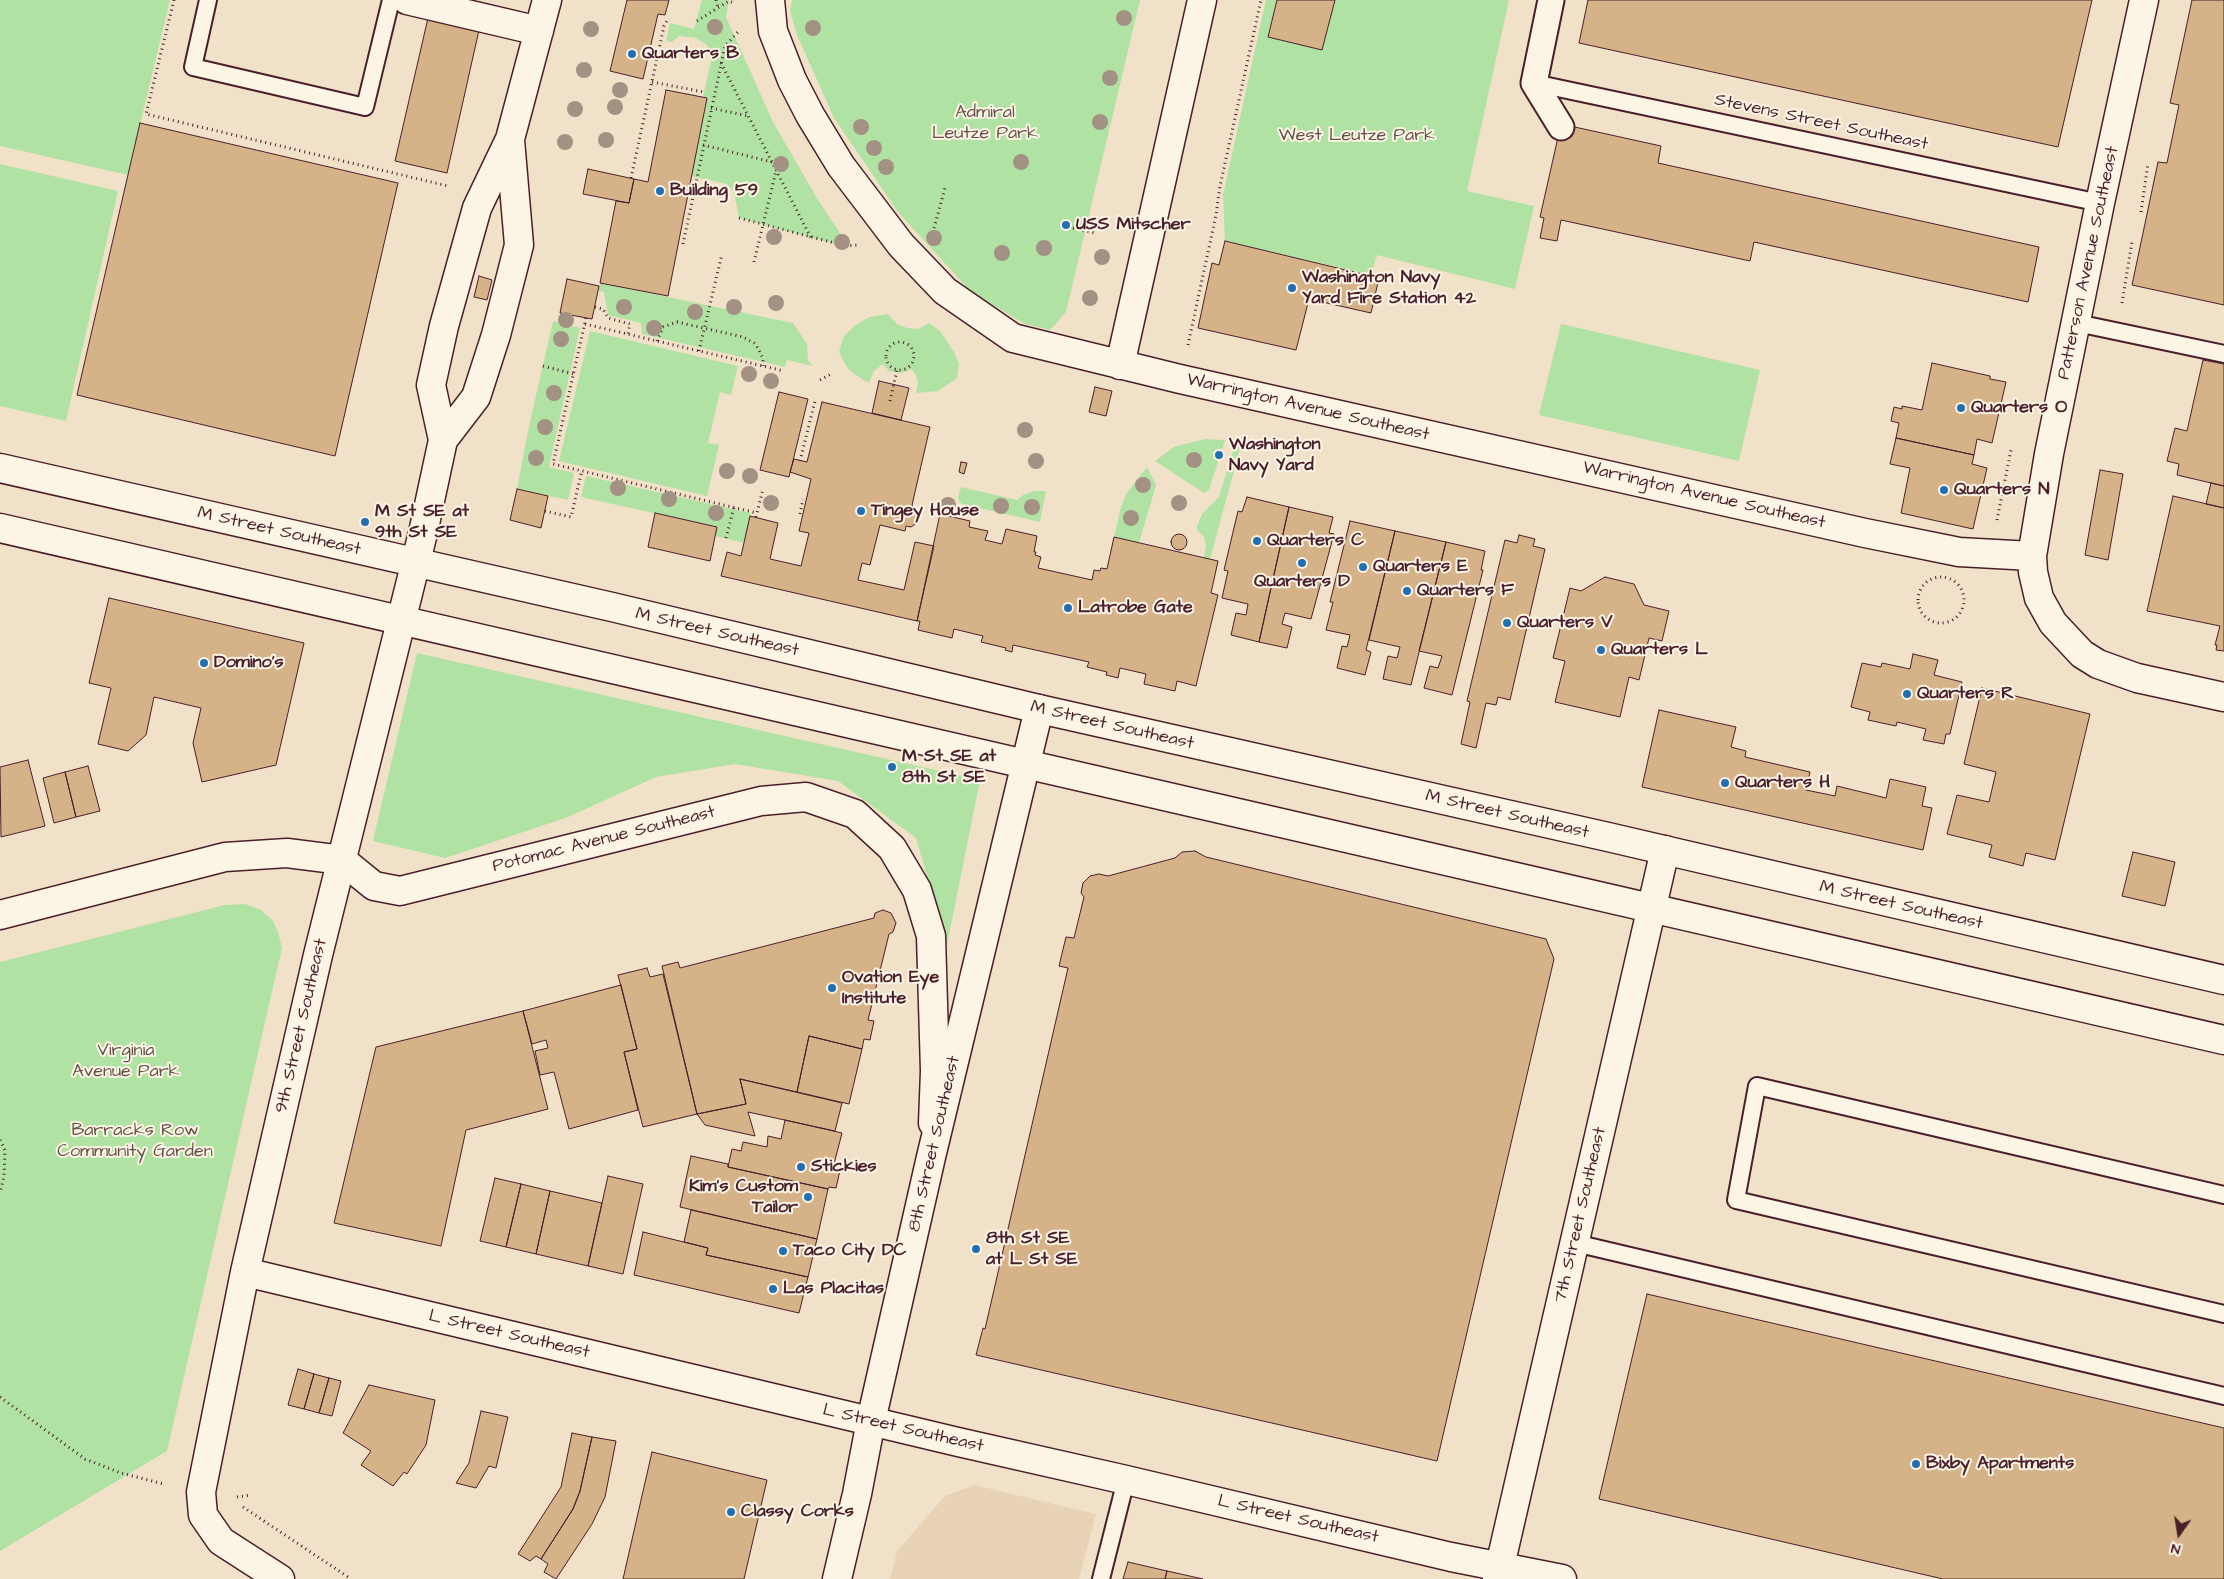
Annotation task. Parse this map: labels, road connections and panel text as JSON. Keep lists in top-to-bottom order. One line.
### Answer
{"streets":{"street":["Patterson Avenue Southeast","Warrington Avenue Southeast","M Street Southeast","Potomac Avenue Southeast","9th Street Southeast","8th Street Southeast","7th Street Southeast","L Street Southeast"],"lane":["Stevens Street Southeast"]},"crossings":[["Stevens Street Southeast","Patterson Avenue Southeast"],["Patterson Avenue Southeast","Warrington Avenue Southeast"],["M Street Southeast","9th Street Southeast"],["M Street Southeast","8th Street Southeast"],["M Street Southeast","7th Street Southeast"],["Potomac Avenue Southeast","9th Street Southeast"],["Potomac Avenue Southeast","8th Street Southeast"],["9th Street Southeast","L Street Southeast"],["8th Street Southeast","L Street Southeast"],["7th Street Southeast","L Street Southeast"]],"parks":["Admiral Leutze Park","West Leutze Park","Virginia Avenue Park","Barracks Row Community Garden"],"places":["Quarters B","Building 59","USS Mitscher","Washington Navy Yard Fire Station 42","Quarters O","Washington Navy Yard","Quarters N","Tingey House","M St SE at 9th St SE","Quarters C","Quarters D","Quarters E","Quarters F","Latrobe Gate","Quarters V","Quarters L","Domino's","Quarters R","M St SE at 8th St SE","Quarters H","Ovation Eye Institute","Stickies","Kim's Custom Tailor","8th St SE at L St SE","Taco City DC","Las Placitas","Bixby Apartments","Classy Corks"],"north":"bottom"}
